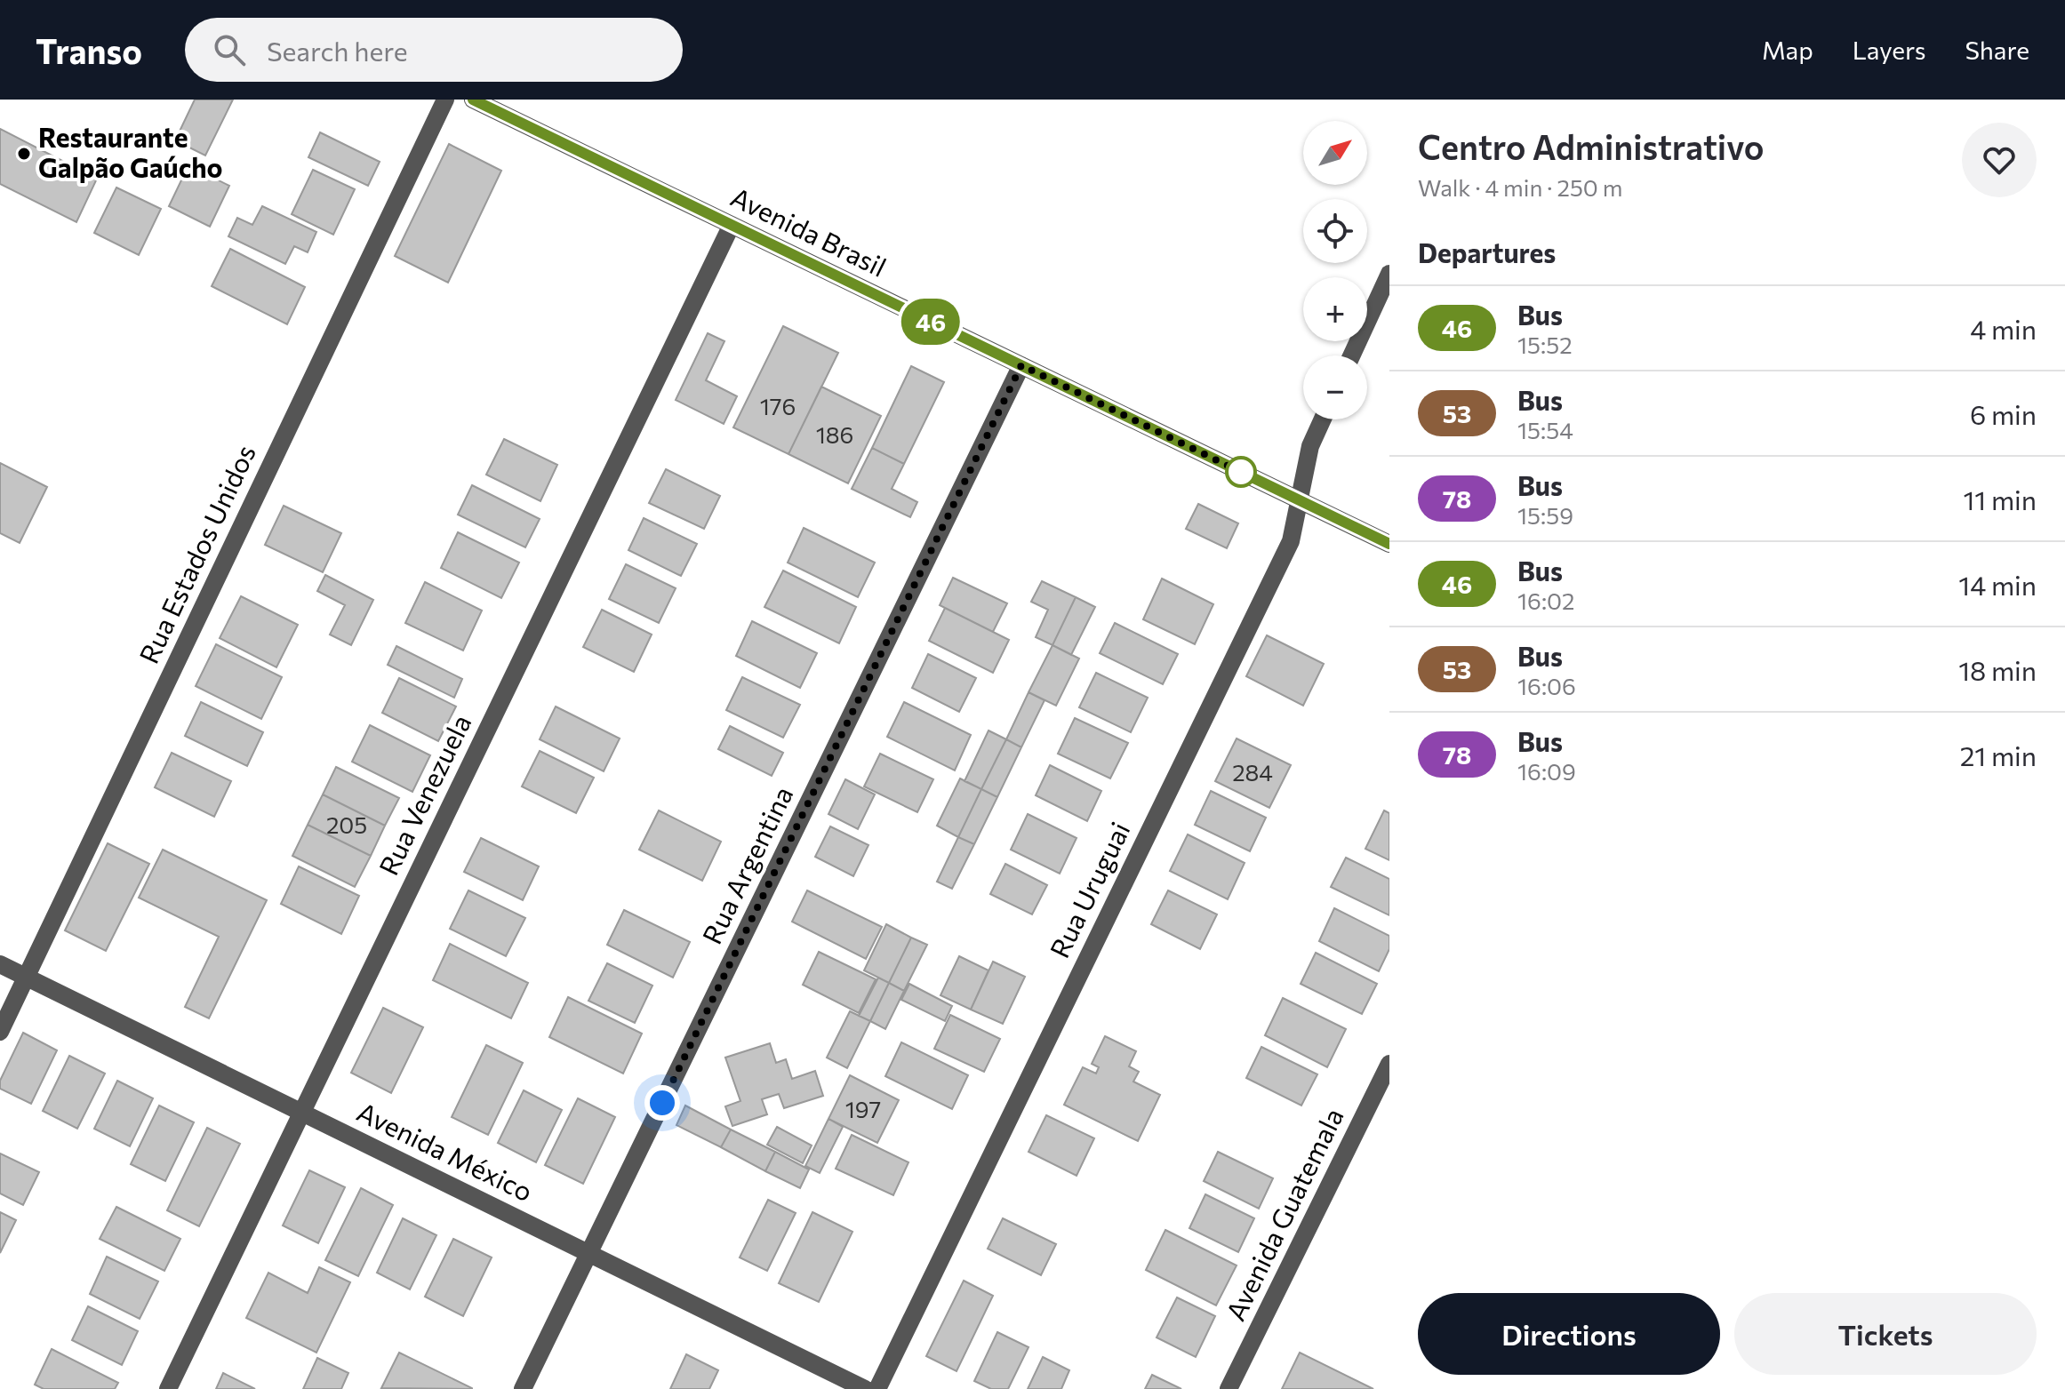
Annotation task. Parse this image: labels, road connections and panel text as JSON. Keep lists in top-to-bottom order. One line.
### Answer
{"streets":{"street":["Avenida Brasil","Rua Estados Unidos","Rua Venezuela","Rua Argentina","Rua Uruguai","Avenida México","Avenida Guatemala"]},"crossings":[["Avenida Brasil","Rua Venezuela"],["Avenida Brasil","Rua Argentina"],["Avenida Brasil","Rua Uruguai"],["Rua Estados Unidos","Avenida México"],["Rua Venezuela","Avenida México"],["Rua Argentina","Avenida México"]],"places":["Restaurante Galpão Gaúcho"],"lines":["bus line 46"],"house_numbers":["176","186","284","205","197"],"north":"top right","page":{"header":"Transo","search":"Search here","nav":["Map","Layers","Share"],"on_map":"46","heading":[["Centro Administrativo","Walk · 4 min · 250 m"],"Departures"],"map_buttons":["+","−"],"list":[{"mark":"46","name":"Bus","note":"15:52","value":"4 min"},{"mark":"53","name":"Bus","note":"15:54","value":"6 min"},{"mark":"78","name":"Bus","note":"15:59","value":"11 min"},{"mark":"46","name":"Bus","note":"16:02","value":"14 min"},{"mark":"53","name":"Bus","note":"16:06","value":"18 min"},{"mark":"78","name":"Bus","note":"16:09","value":"21 min"}],"buttons":["Directions","Tickets"]}}
